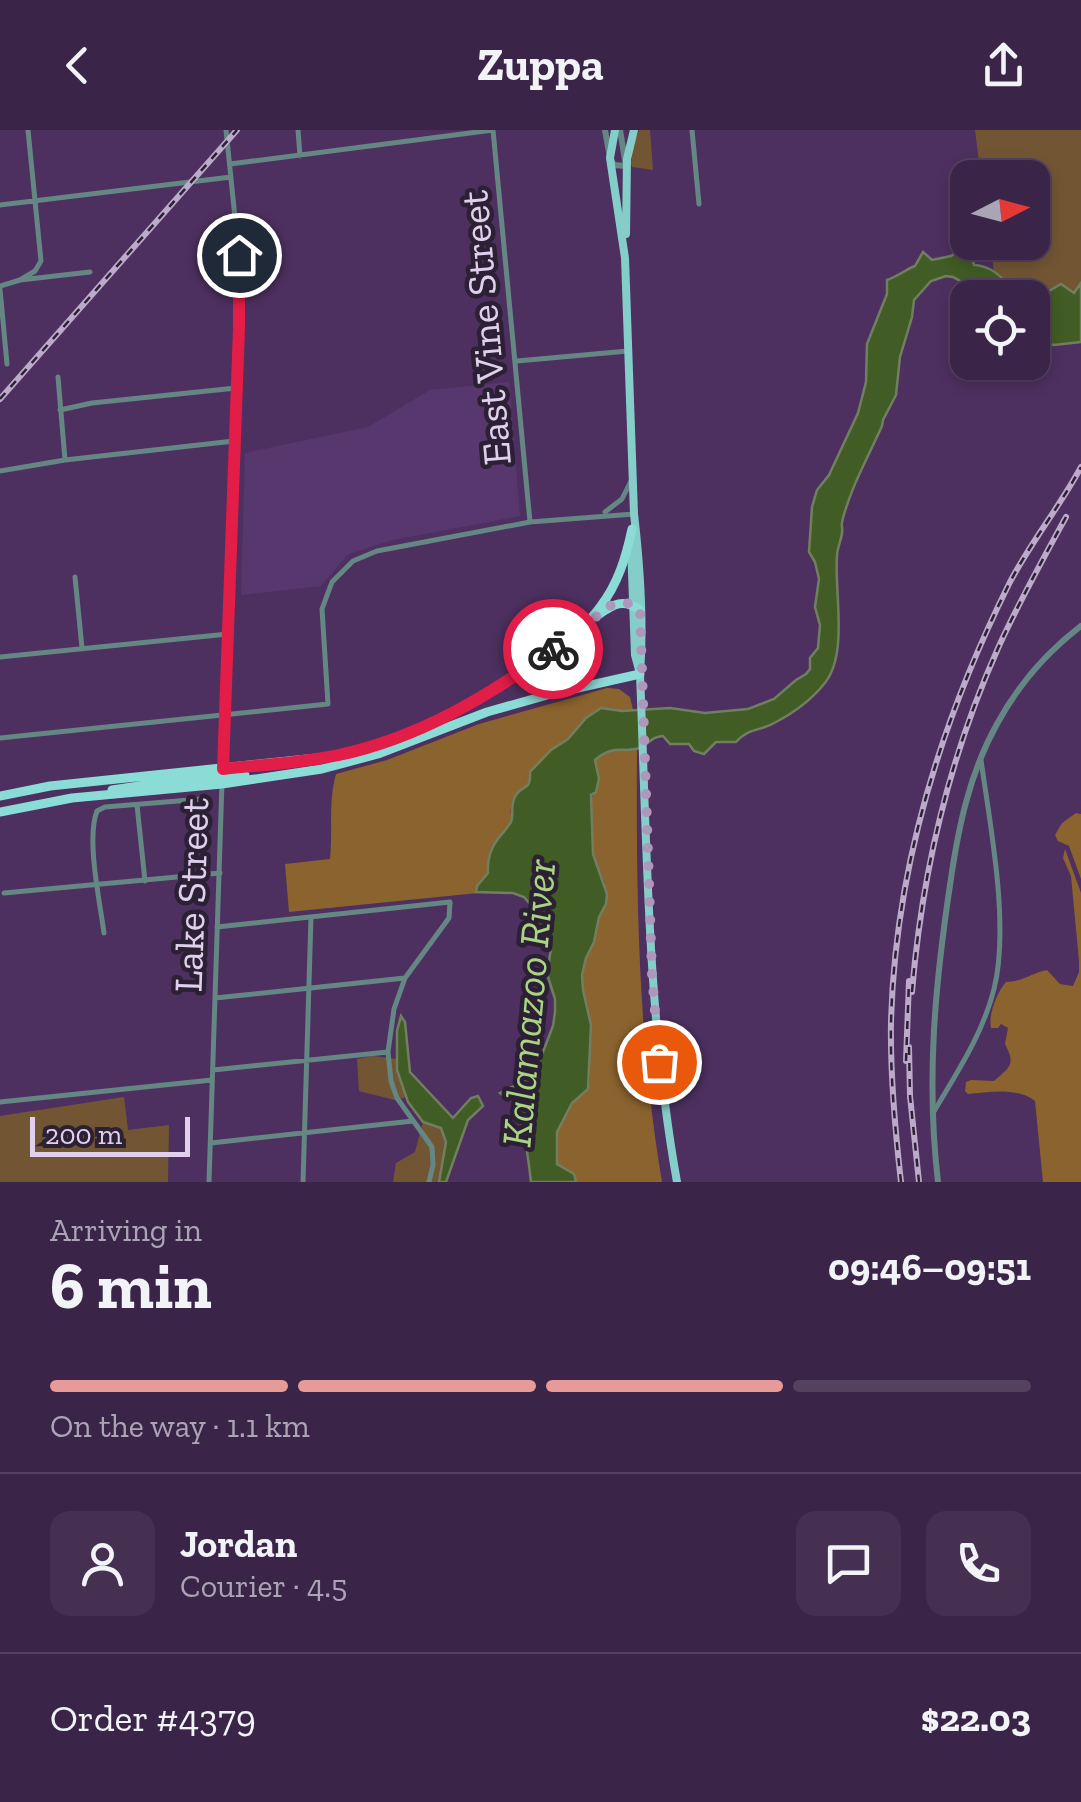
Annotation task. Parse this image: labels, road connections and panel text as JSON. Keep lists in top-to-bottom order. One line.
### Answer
{"streets":{"street":["East Vine Street","Lake Street"]},"water":["Kalamazoo River"],"scale_bar":"200 m","north":"right","page":{"header":"Zuppa","scale":"200 m","heading":["6 min","Arriving in","09:46–09:51"],"panel":["Jordan","Courier · 4.5","Order #4379","$22.03"],"bar":"On the way · 1.1 km"}}
